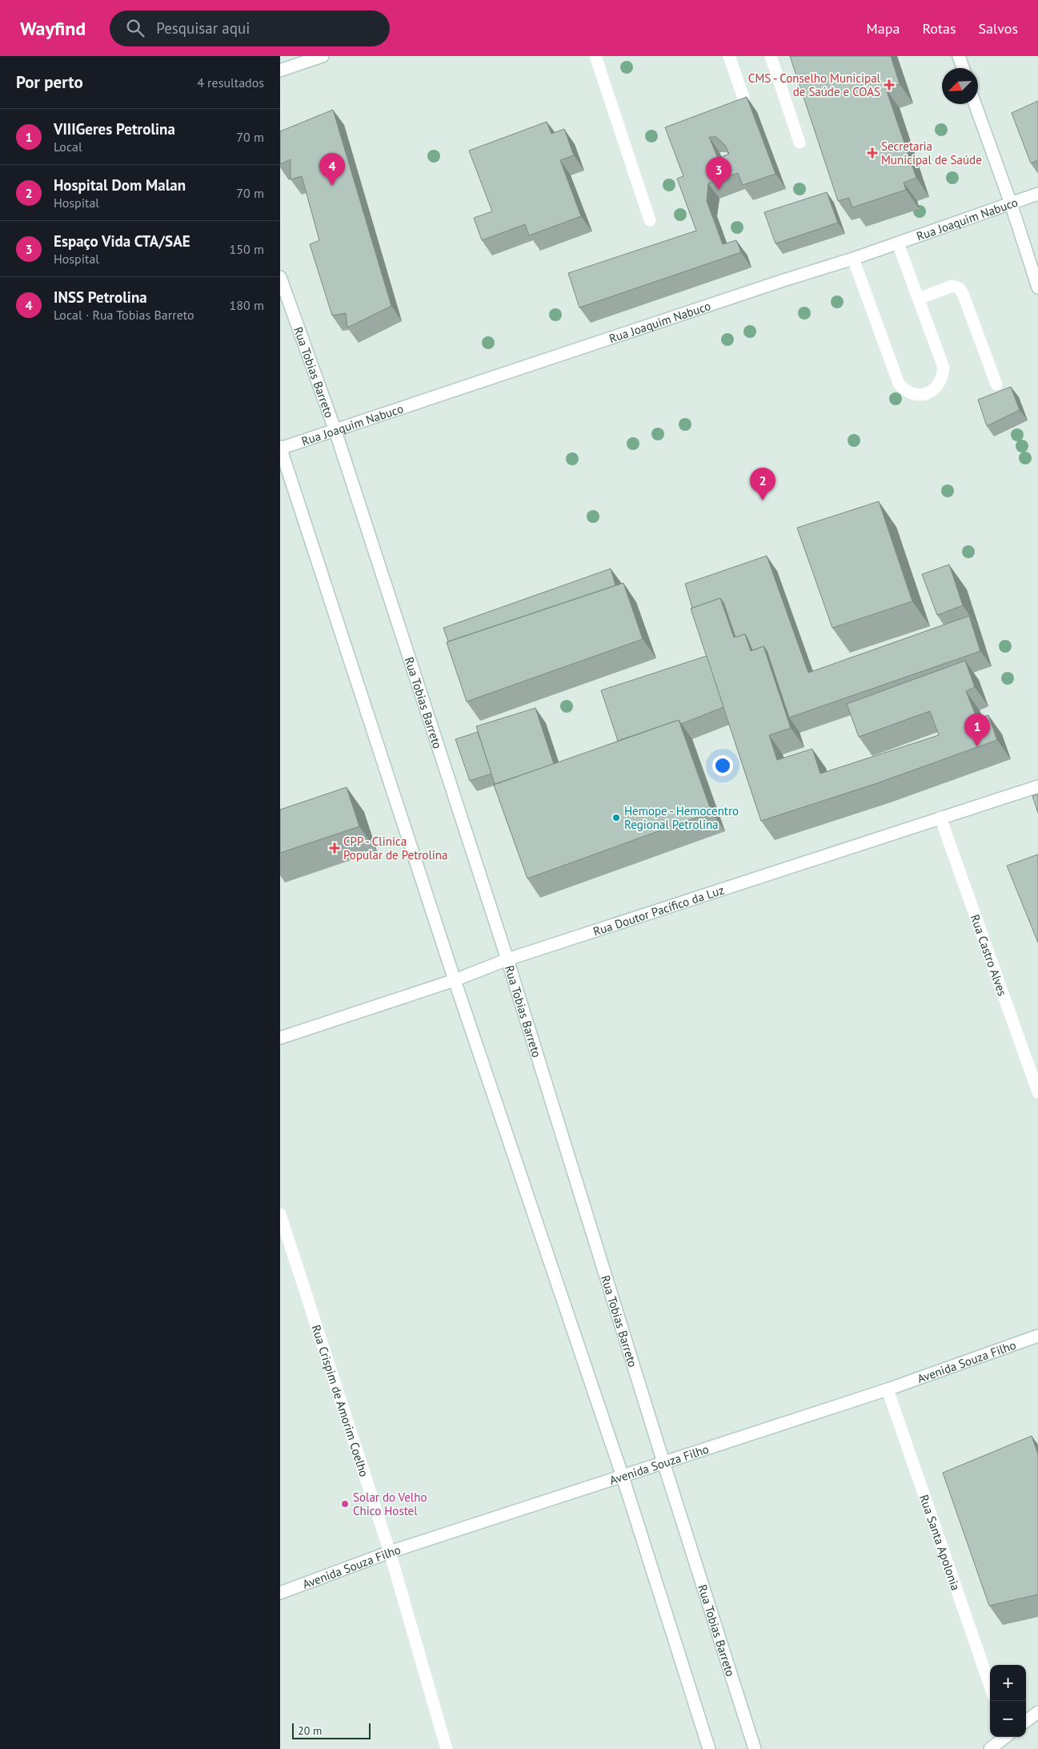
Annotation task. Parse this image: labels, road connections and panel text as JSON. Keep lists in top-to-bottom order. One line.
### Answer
{"streets":{"street":["Rua Joaquim Nabuco","Rua Tobias Barreto","Rua Doutor Pacífico da Luz","Rua Castro Alves","Avenida Souza Filho","Rua Crispim de Amorim Coelho","Rua Santa Apolonia"]},"crossings":[["Rua Joaquim Nabuco","Rua Tobias Barreto"],["Rua Tobias Barreto","Rua Doutor Pacífico da Luz"],["Rua Tobias Barreto","Avenida Souza Filho"],["Rua Doutor Pacífico da Luz","Rua Castro Alves"],["Avenida Souza Filho","Rua Crispim de Amorim Coelho"],["Avenida Souza Filho","Rua Santa Apolonia"]],"places":{"health":["CMS - Conselho Municipal de Saúde e COAS","Secretaria Municipal de Saúde","CPP - Clinica Popular de Petrolina"],"other":["Hemope - Hemocentro Regional Petrolina","Solar do Velho Chico Hostel"]},"scale_bar":"20 m","north":"bottom left","page":{"header":"Wayfind","search":"Pesquisar aqui","nav":["Mapa","Rotas","Salvos"],"heading":["Por perto","4 resultados"],"list":[{"mark":"1","name":"VIIIGeres Petrolina","note":"Local","value":"70 m"},{"mark":"2","name":"Hospital Dom Malan","note":"Hospital","value":"70 m"},{"mark":"3","name":"Espaço Vida CTA/SAE","note":"Hospital","value":"150 m"},{"mark":"4","name":"INSS Petrolina","note":"Local · Rua Tobias Barreto","value":"180 m"}],"pins":["4","3","2","1"],"map_buttons":["+","−"],"scale":"20 m"}}
